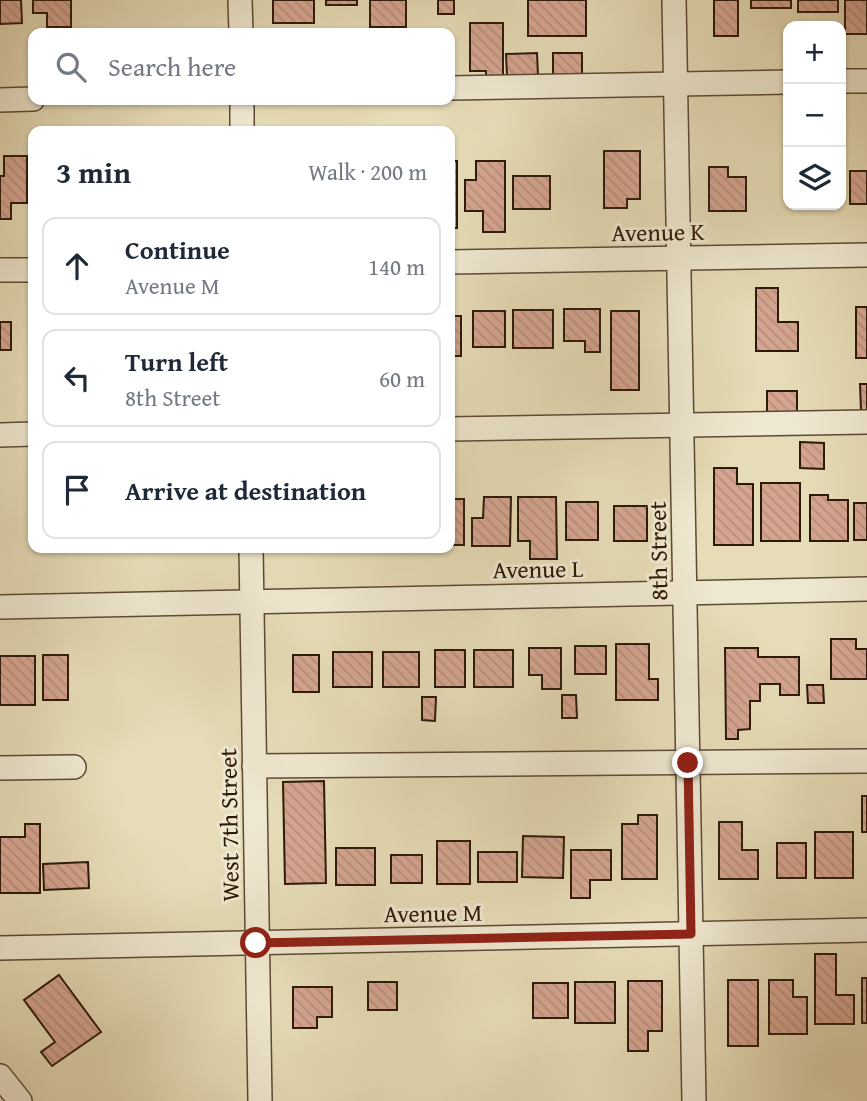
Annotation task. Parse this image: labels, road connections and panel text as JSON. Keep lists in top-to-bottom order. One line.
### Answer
{"streets":{"street":["Avenue K","8th Street","Avenue L","West 7th Street","Avenue M"]},"crossings":[["Avenue K","8th Street"],["8th Street","Avenue L"],["8th Street","Avenue M"],["Avenue L","West 7th Street"],["West 7th Street","Avenue M"]],"page":{"map_buttons":["+","−"],"search":"Search here","heading":["3 min","Walk · 200 m"],"list":[["Continue","Avenue M","140 m"],["Turn left","8th Street","60 m"],"Arrive at destination"]}}
